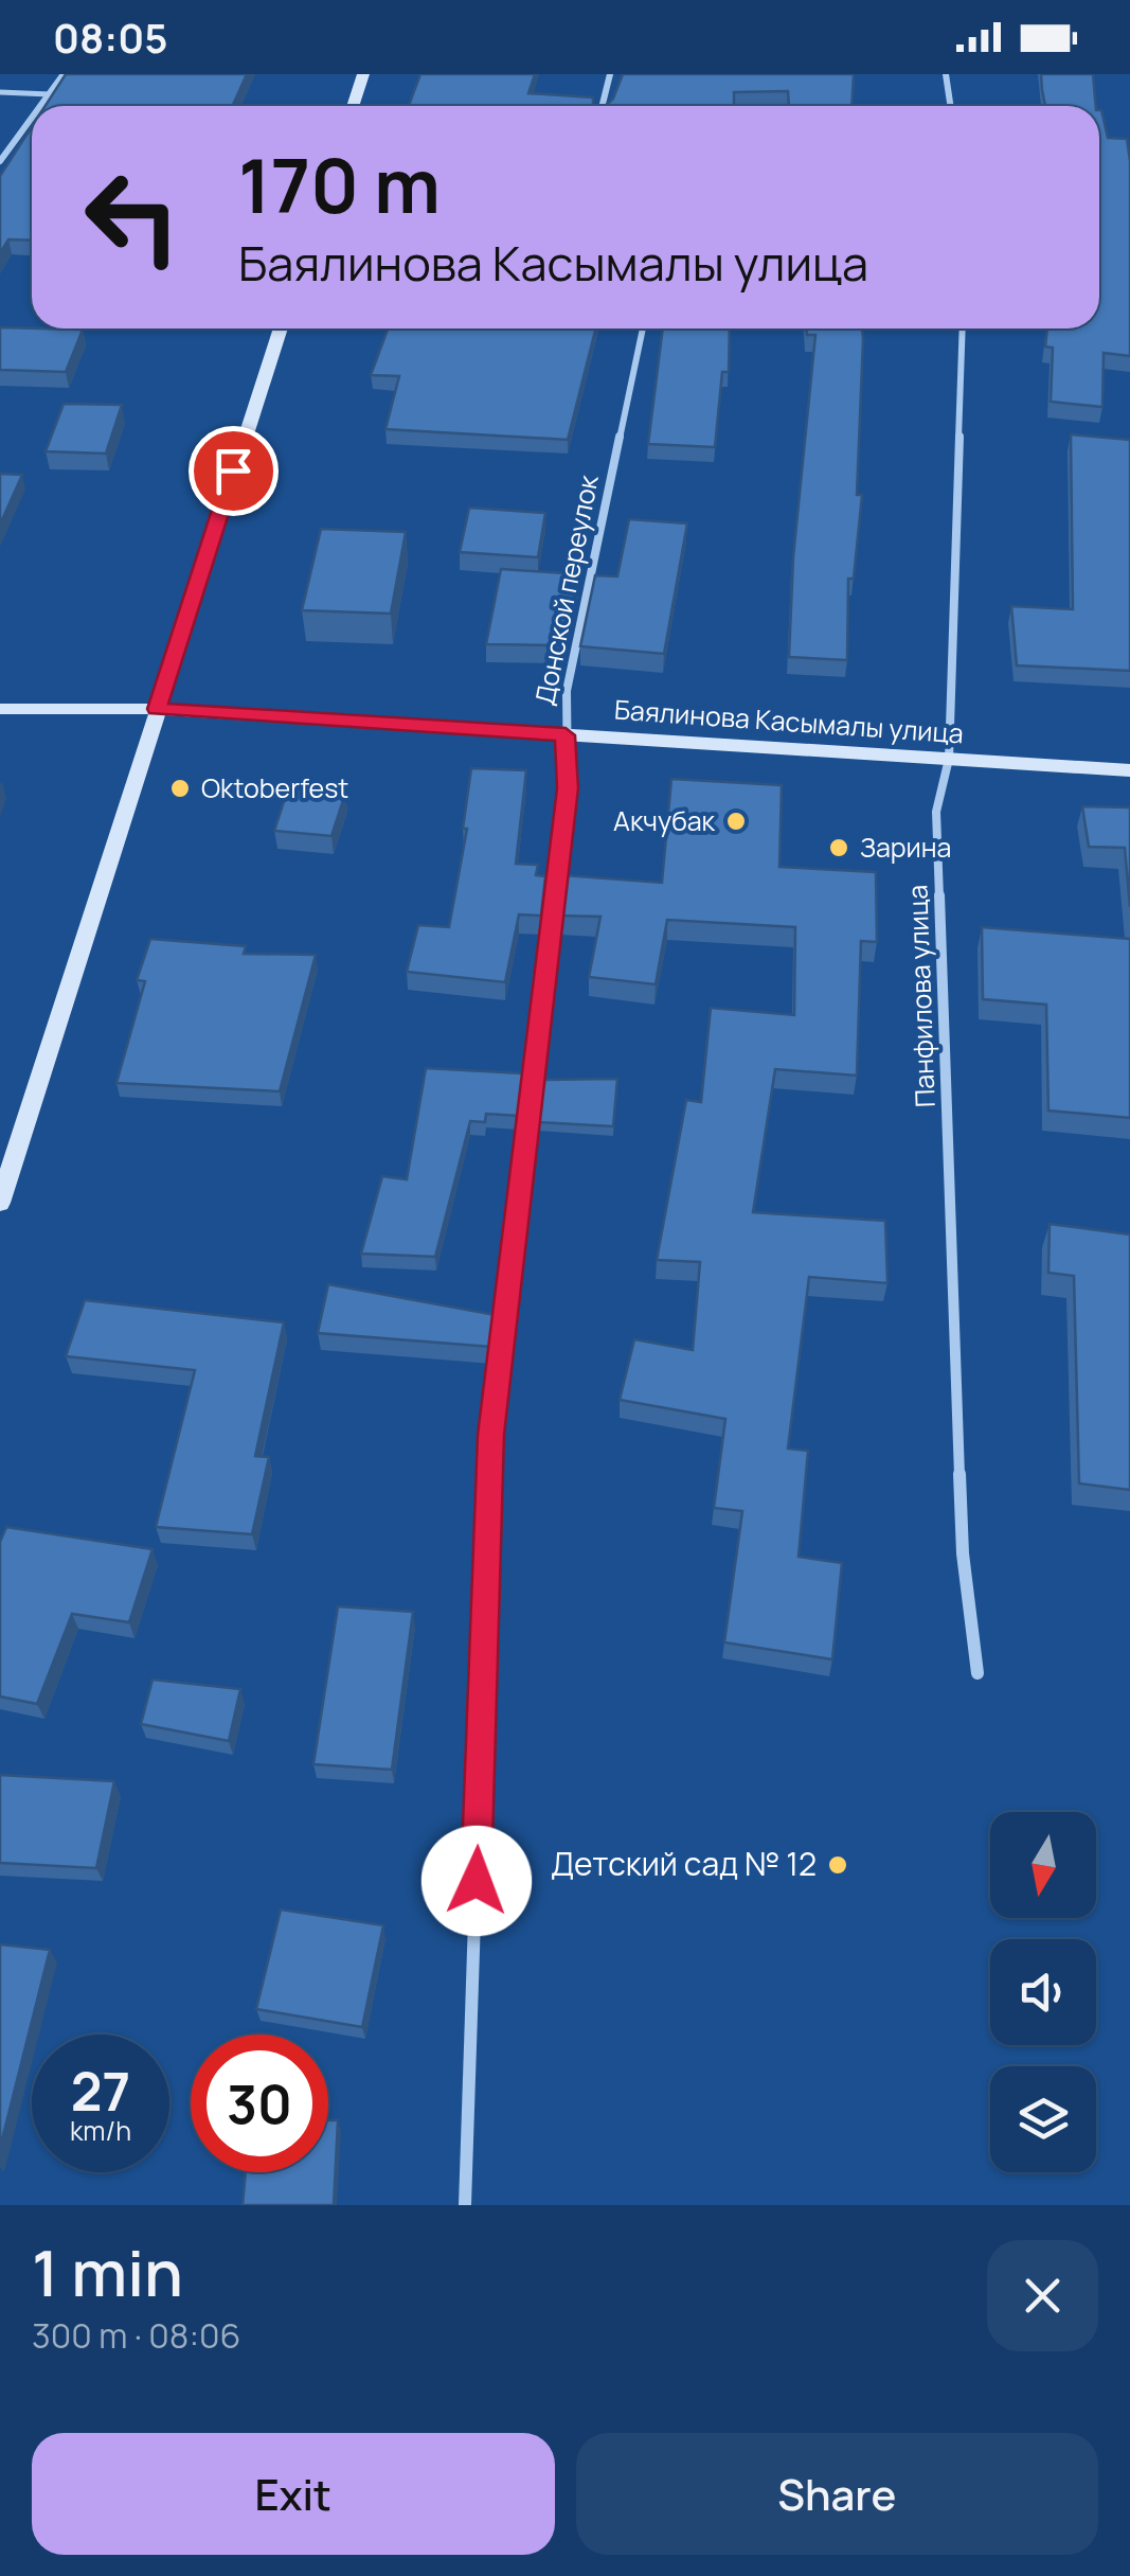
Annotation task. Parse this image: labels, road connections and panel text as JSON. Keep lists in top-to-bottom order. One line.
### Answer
{"streets":{"street":["Донской переулок","Баялинова Касымалы улица","Панфилова улица"]},"crossings":[["Донской переулок","Баялинова Касымалы улица"],["Баялинова Касымалы улица","Панфилова улица"]],"places":["Oktoberfest","Акчубак","Зарина","Детский сад № 12"],"north":"bottom","page":{"status":"08:05","turn":["170 m","Баялинова Касымалы улица"],"speed":"27 km/h","limit":"30","heading":["1 min","300 m · 08:06"],"buttons":["Exit","Share"]}}
